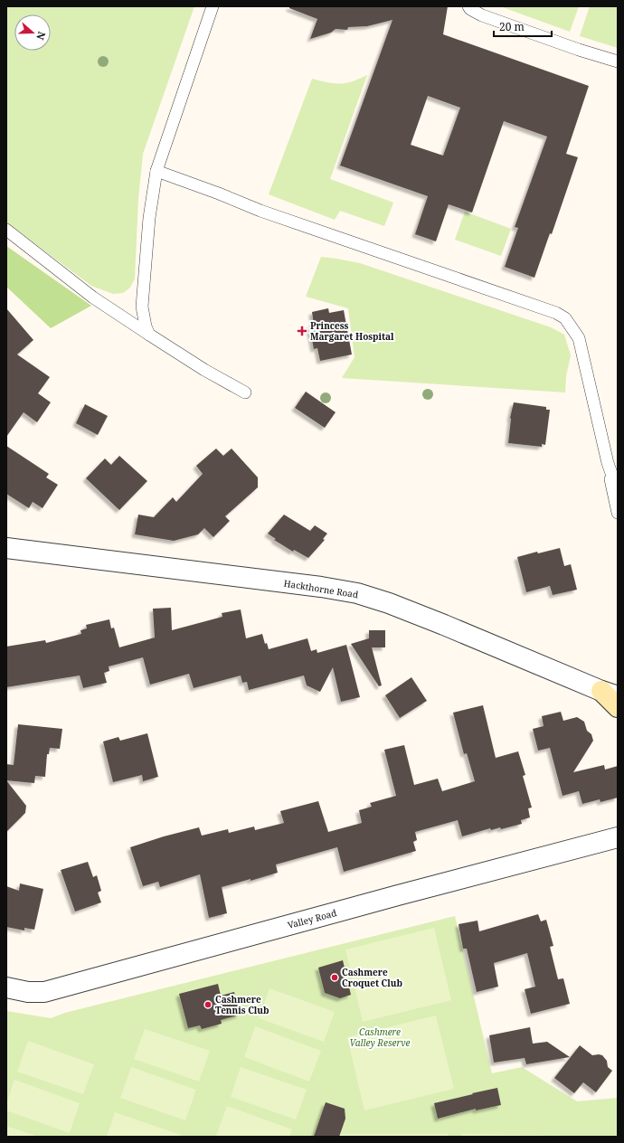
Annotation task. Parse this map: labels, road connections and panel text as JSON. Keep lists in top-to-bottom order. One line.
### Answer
{"streets":{"street":["Hackthorne Road","Valley Road"]},"parks":["Cashmere Valley Reserve"],"places":{"health":["Princess Margaret Hospital"],"other":["Cashmere Croquet Club","Cashmere Tennis Club"]},"scale_bar":"20 m","north":"right"}
